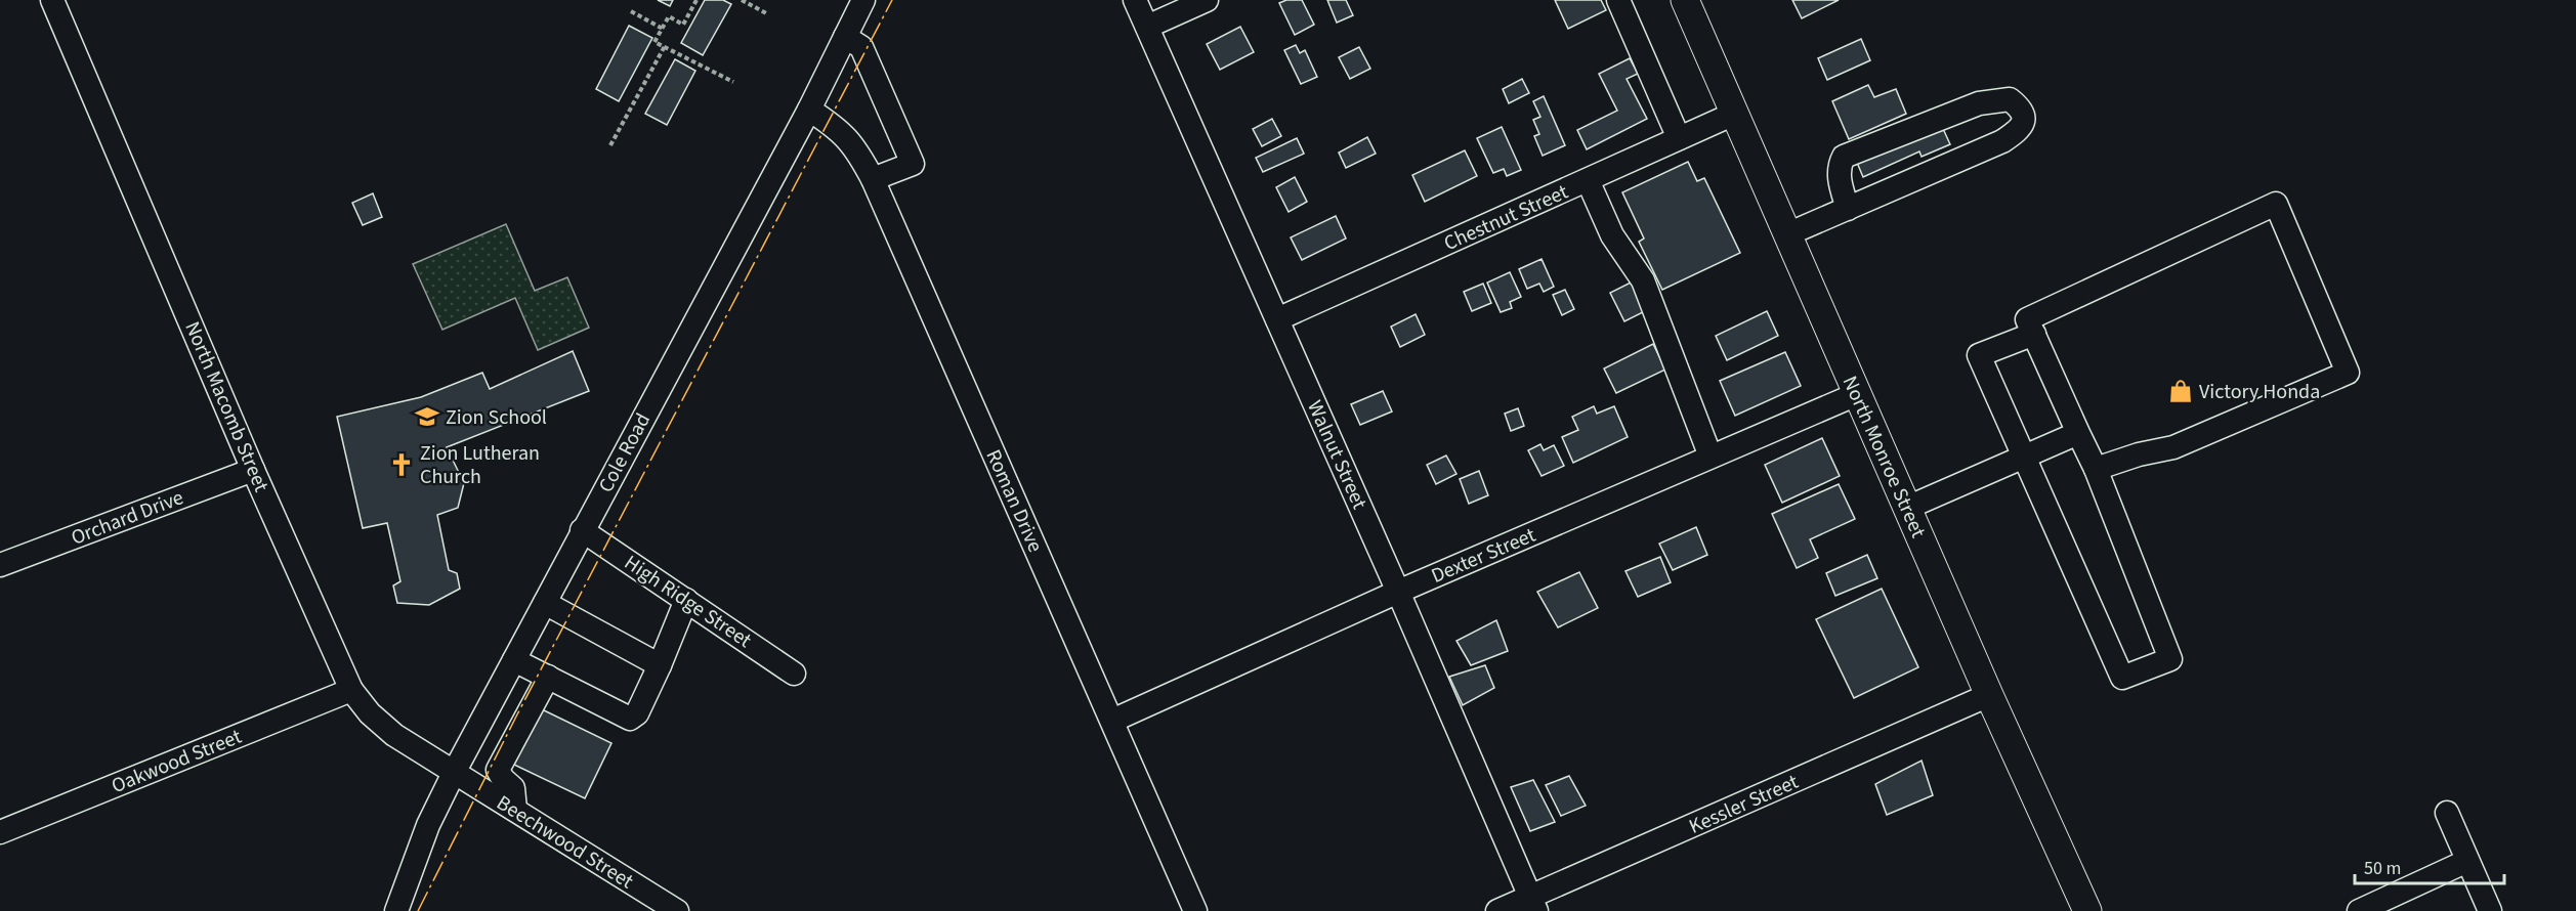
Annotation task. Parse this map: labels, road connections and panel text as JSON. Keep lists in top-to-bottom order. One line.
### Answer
{"streets":{"main road":["North Monroe Street"],"street":["Chestnut Street","North Macomb Street","Cole Road","Walnut Street","Roman Drive","Orchard Drive","Dexter Street","High Ridge Street","Oakwood Street","Kessler Street","Beechwood Street"]},"crossings":[["Chestnut Street","Walnut Street"],["Chestnut Street","North Monroe Street"],["North Macomb Street","Cole Road"],["North Macomb Street","Orchard Drive"],["North Macomb Street","Oakwood Street"],["North Macomb Street","Beechwood Street"],["Cole Road","Roman Drive"],["Cole Road","High Ridge Street"],["Cole Road","Beechwood Street"],["Walnut Street","Dexter Street"],["Walnut Street","Kessler Street"],["North Monroe Street","Dexter Street"],["North Monroe Street","Kessler Street"],["Roman Drive","Dexter Street"]],"places":{"shop":["Victory Honda"],"school or university":["Zion School"],"church":["Zion Lutheran Church"]},"scale_bar":"50 m"}
